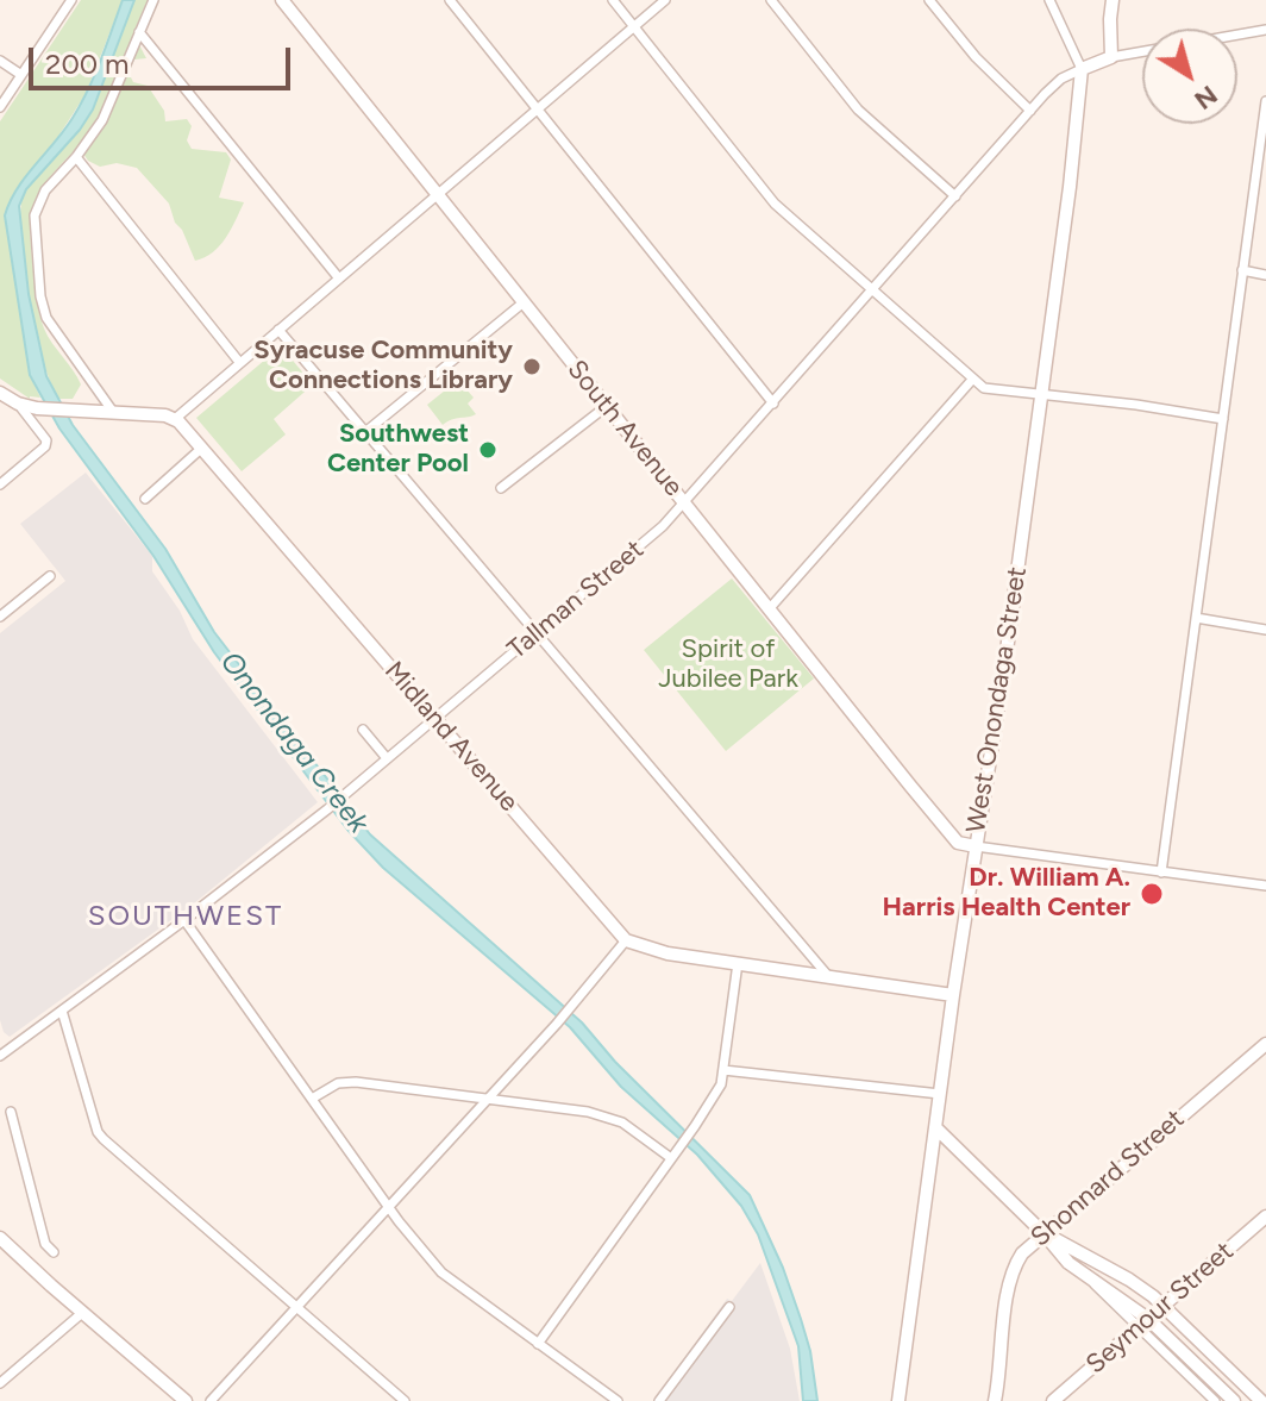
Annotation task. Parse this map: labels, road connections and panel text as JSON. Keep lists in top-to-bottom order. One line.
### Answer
{"streets":{"main road":["South Avenue","West Onondaga Street","Midland Avenue","Shonnard Street","Seymour Street"],"street":["Tallman Street"]},"crossings":[["South Avenue","Tallman Street"],["South Avenue","West Onondaga Street"],["Tallman Street","West Onondaga Street"],["Tallman Street","Midland Avenue"]],"districts":["SOUTHWEST"],"water":["Onondaga Creek"],"parks":["Spirit of Jubilee Park"],"places":["Syracuse Community Connections Library","Southwest Center Pool","Dr. William A. Harris Health Center"],"scale_bar":"200 m","north":"bottom right"}
